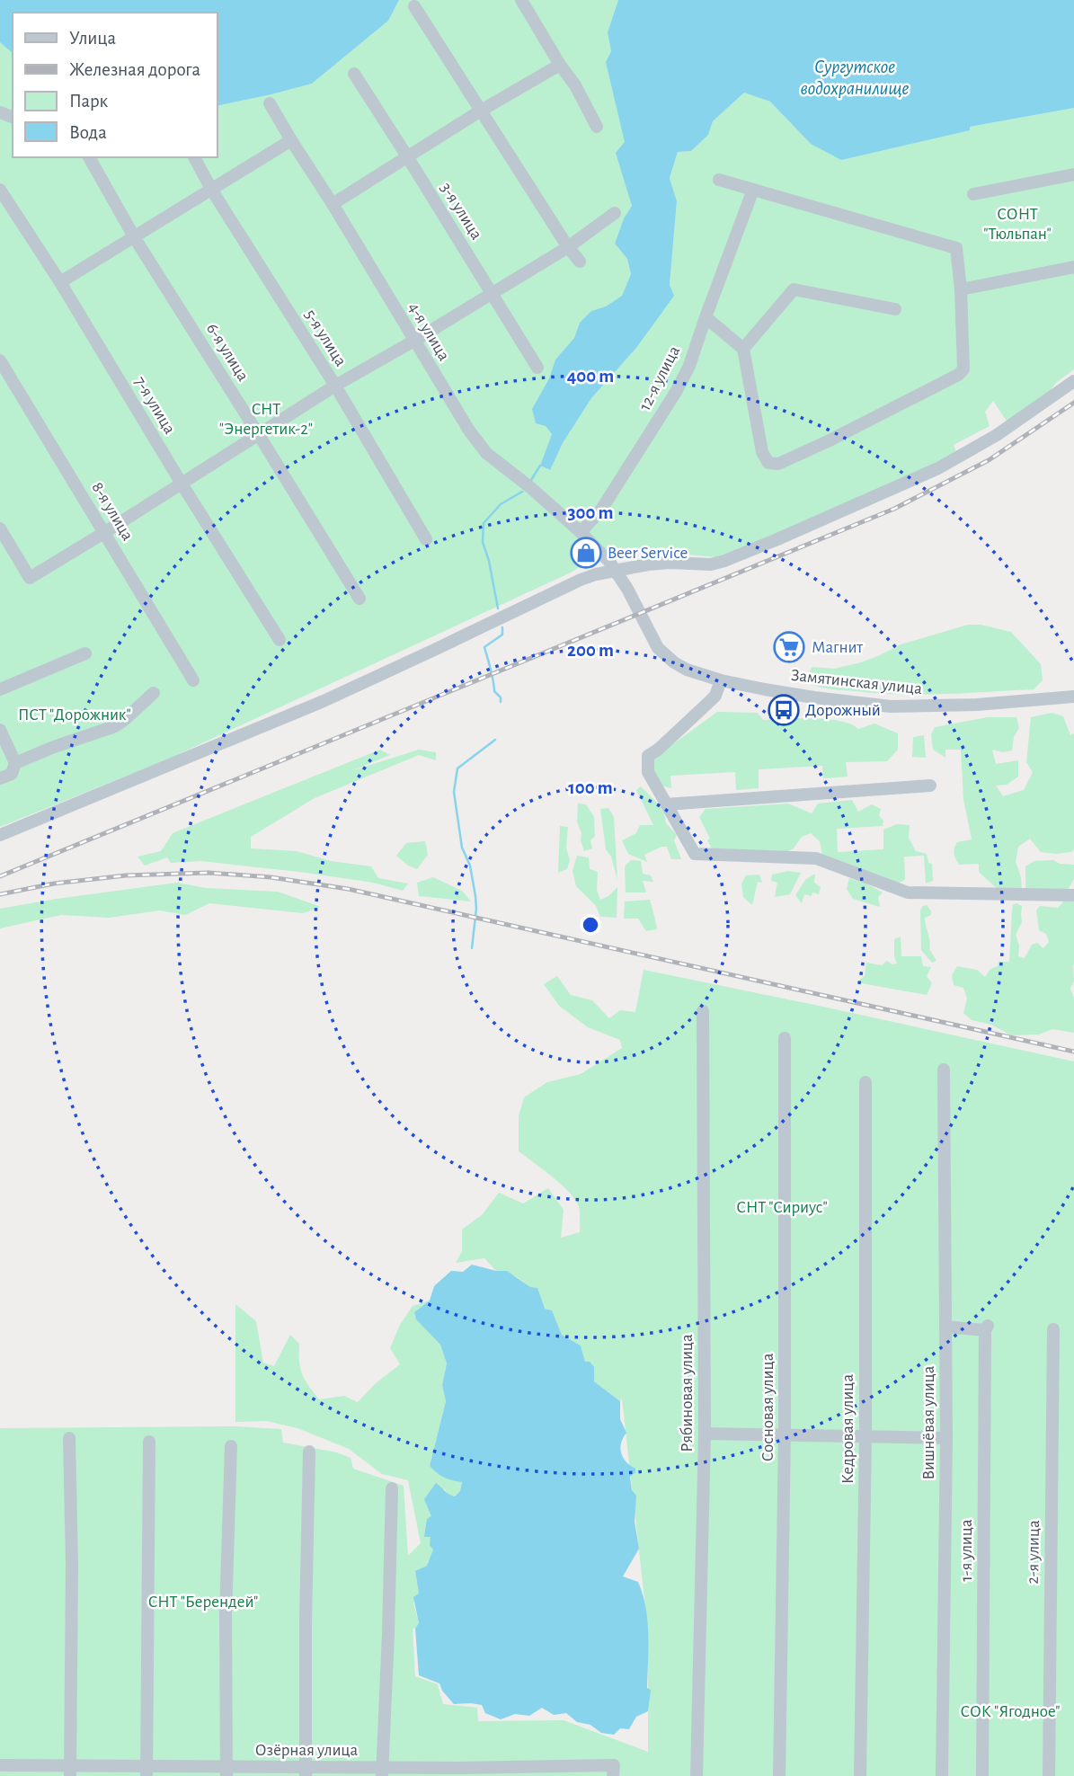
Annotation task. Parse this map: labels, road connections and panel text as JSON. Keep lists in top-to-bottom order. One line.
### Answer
{"streets":{"street":["3-я улица","4-я улица","5-я улица","6-я улица","12-я улица","7-я улица","8-я улица","Замятинская улица","Рябиновая улица","Сосновая улица","Вишнёвая улица","Кедровая улица","1-я улица","2-я улица","Озёрная улица"]},"crossings":[["4-я улица","12-я улица"],["4-я улица","Замятинская улица"],["Вишнёвая улица","1-я улица"]],"water":["Сургутское водохранилище"],"parks":["СОНТ \"Тюльпан\"","СHТ \"Энергетик-2\"","ПСТ \"Дорожник\"","СНТ \"Сириус\"","СНТ \"Берендей\"","СОК \"Ягодное\""],"places":{"shop":["Beer Service"],"supermarket":["Магнит"],"bus stop":["Дорожный"]},"legend":["Улица","Железная дорога","Парк","Вода"],"rings":["400 m","300 m","200 m","100 m"]}
